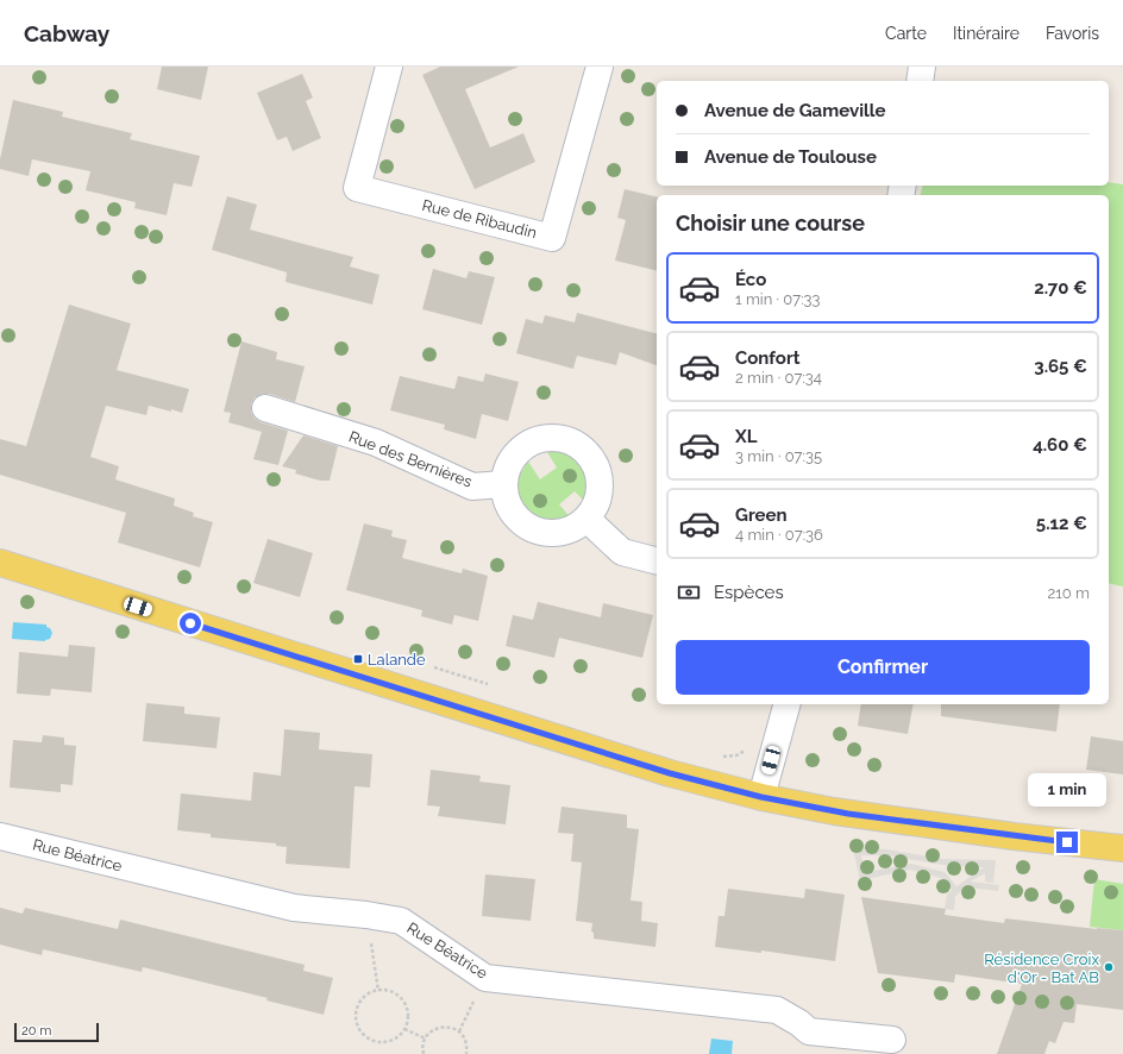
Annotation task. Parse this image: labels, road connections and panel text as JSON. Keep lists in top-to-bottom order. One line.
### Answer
{"streets":{"street":["Rue de Ribaudin","Rue des Bernières","Rue Béatrice"]},"places":{"transit":["Lalande"],"other":["Résidence Croix d'Or - Bat AB"]},"scale_bar":"20 m","page":{"header":"Cabway","nav":["Carte","Itinéraire","Favoris"],"banner":["Avenue de Gameville","Avenue de Toulouse"],"heading":"Choisir une course","list":[{"name":"Éco","note":"1 min · 07:33","value":"2.70 €"},{"name":"Confort","note":"2 min · 07:34","value":"3.65 €"},{"name":"XL","note":"3 min · 07:35","value":"4.60 €"},{"name":"Green","note":"4 min · 07:36","value":"5.12 €"}],"pay":["Espèces","210 m"],"buttons":"Confirmer","bubble":"1 min","scale":"20 m"}}
